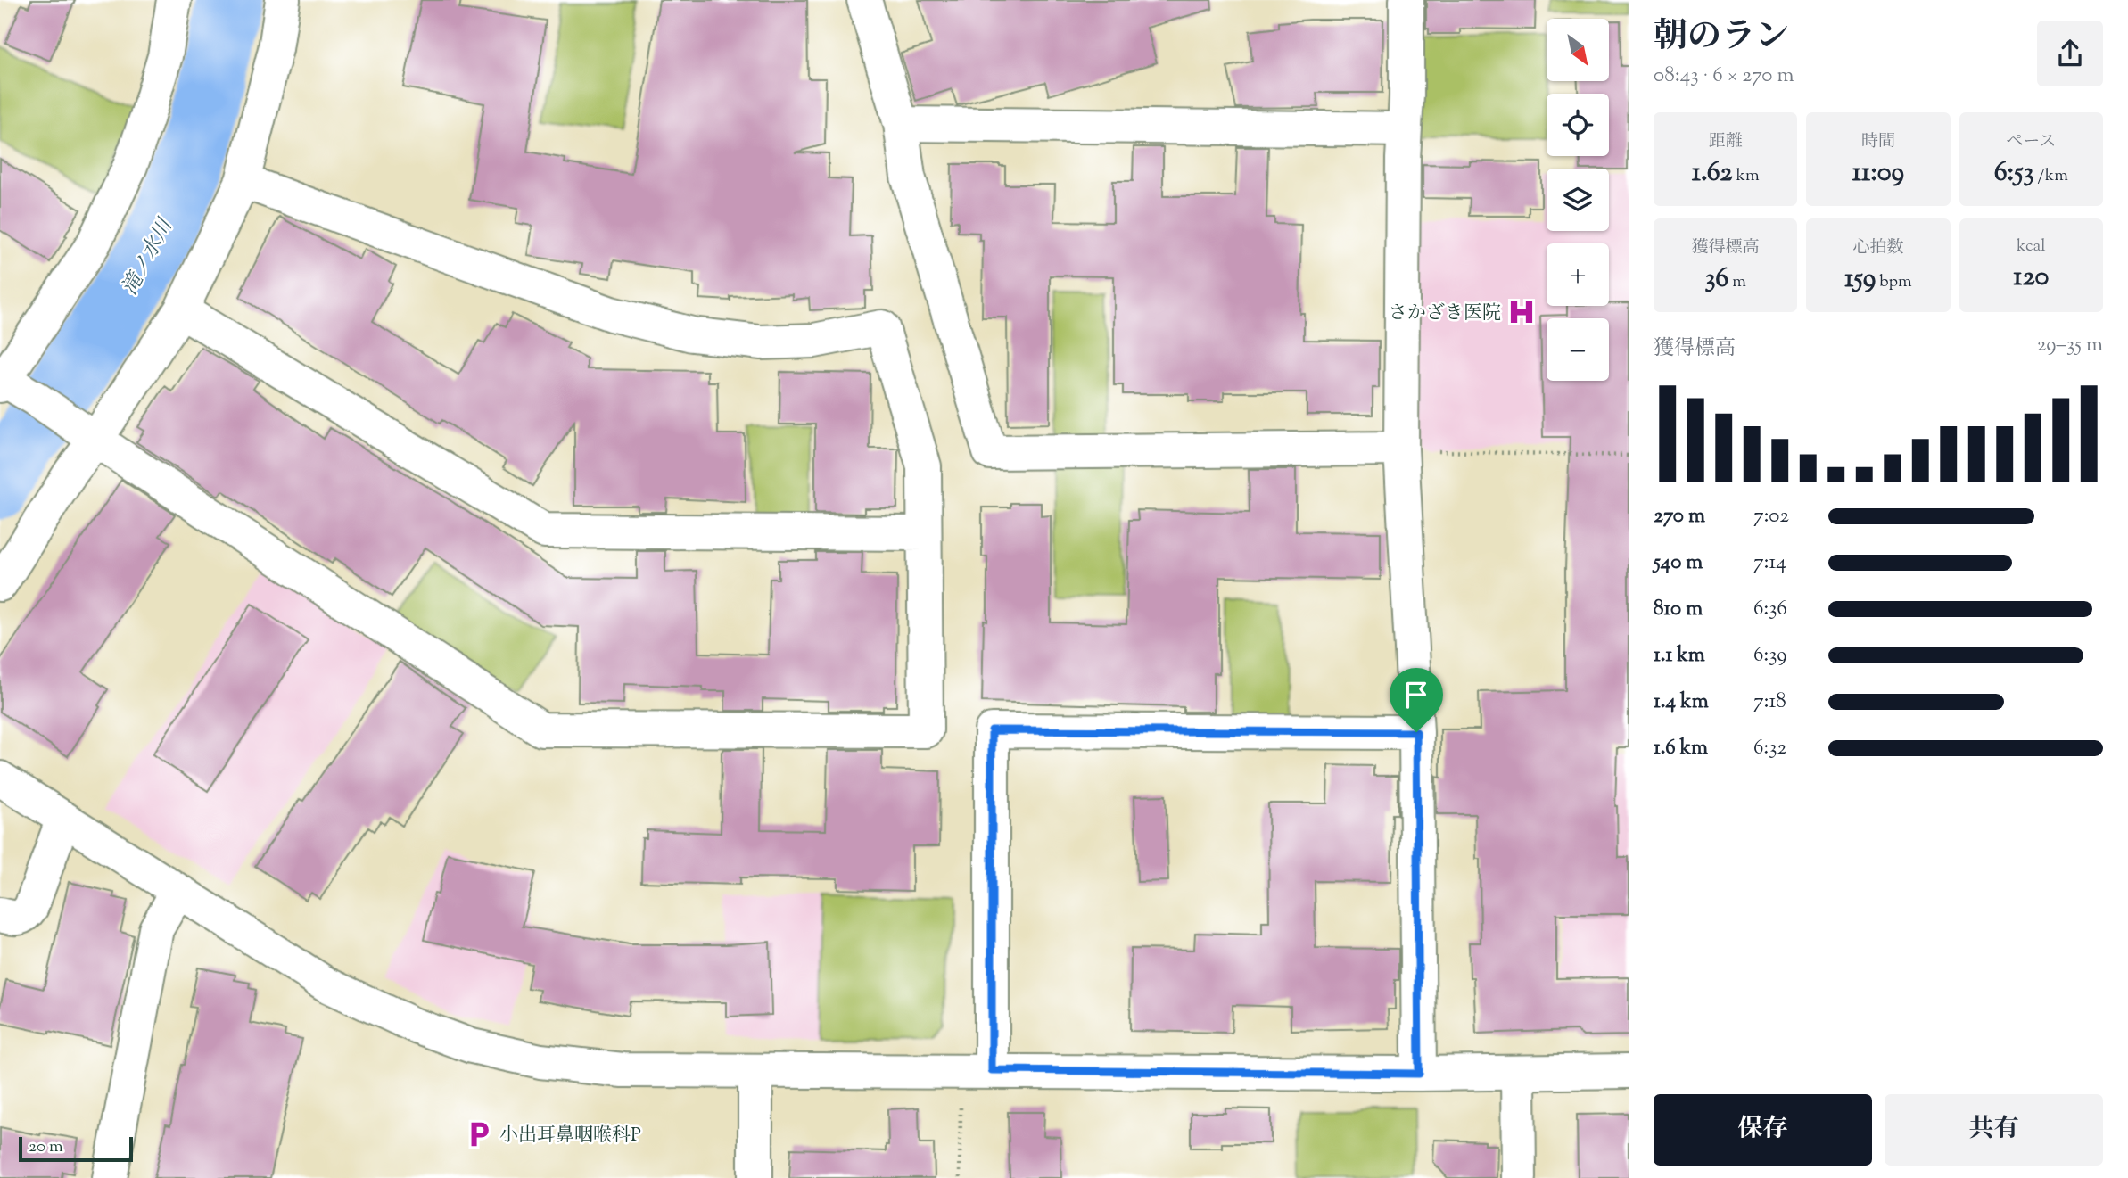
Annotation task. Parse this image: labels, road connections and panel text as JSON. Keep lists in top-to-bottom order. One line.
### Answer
{"water":["滝ノ水川"],"places":{"hospital":["さかざき医院"],"parking":["小出耳鼻咽喉科P"]},"scale_bar":"20 m","north":"bottom right","page":{"heading":["朝のラン","08:43 · 6 × 270 m"],"map_buttons":["+","−"],"stats":[["距離","1.62 km"],["時間","11:09"],["ペース","6:53 /km"],["獲得標高","36 m"],["心拍数","159 bpm"],["kcal","120"]],"chart":["獲得標高","29–35 m"],"list":[{"name":"270 m","note":"7:02"},{"name":"540 m","note":"7:14"},{"name":"810 m","note":"6:36"},{"name":"1.1 km","note":"6:39"},{"name":"1.4 km","note":"7:18"},{"name":"1.6 km","note":"6:32"}],"buttons":["保存","共有"],"scale":"20 m"}}
